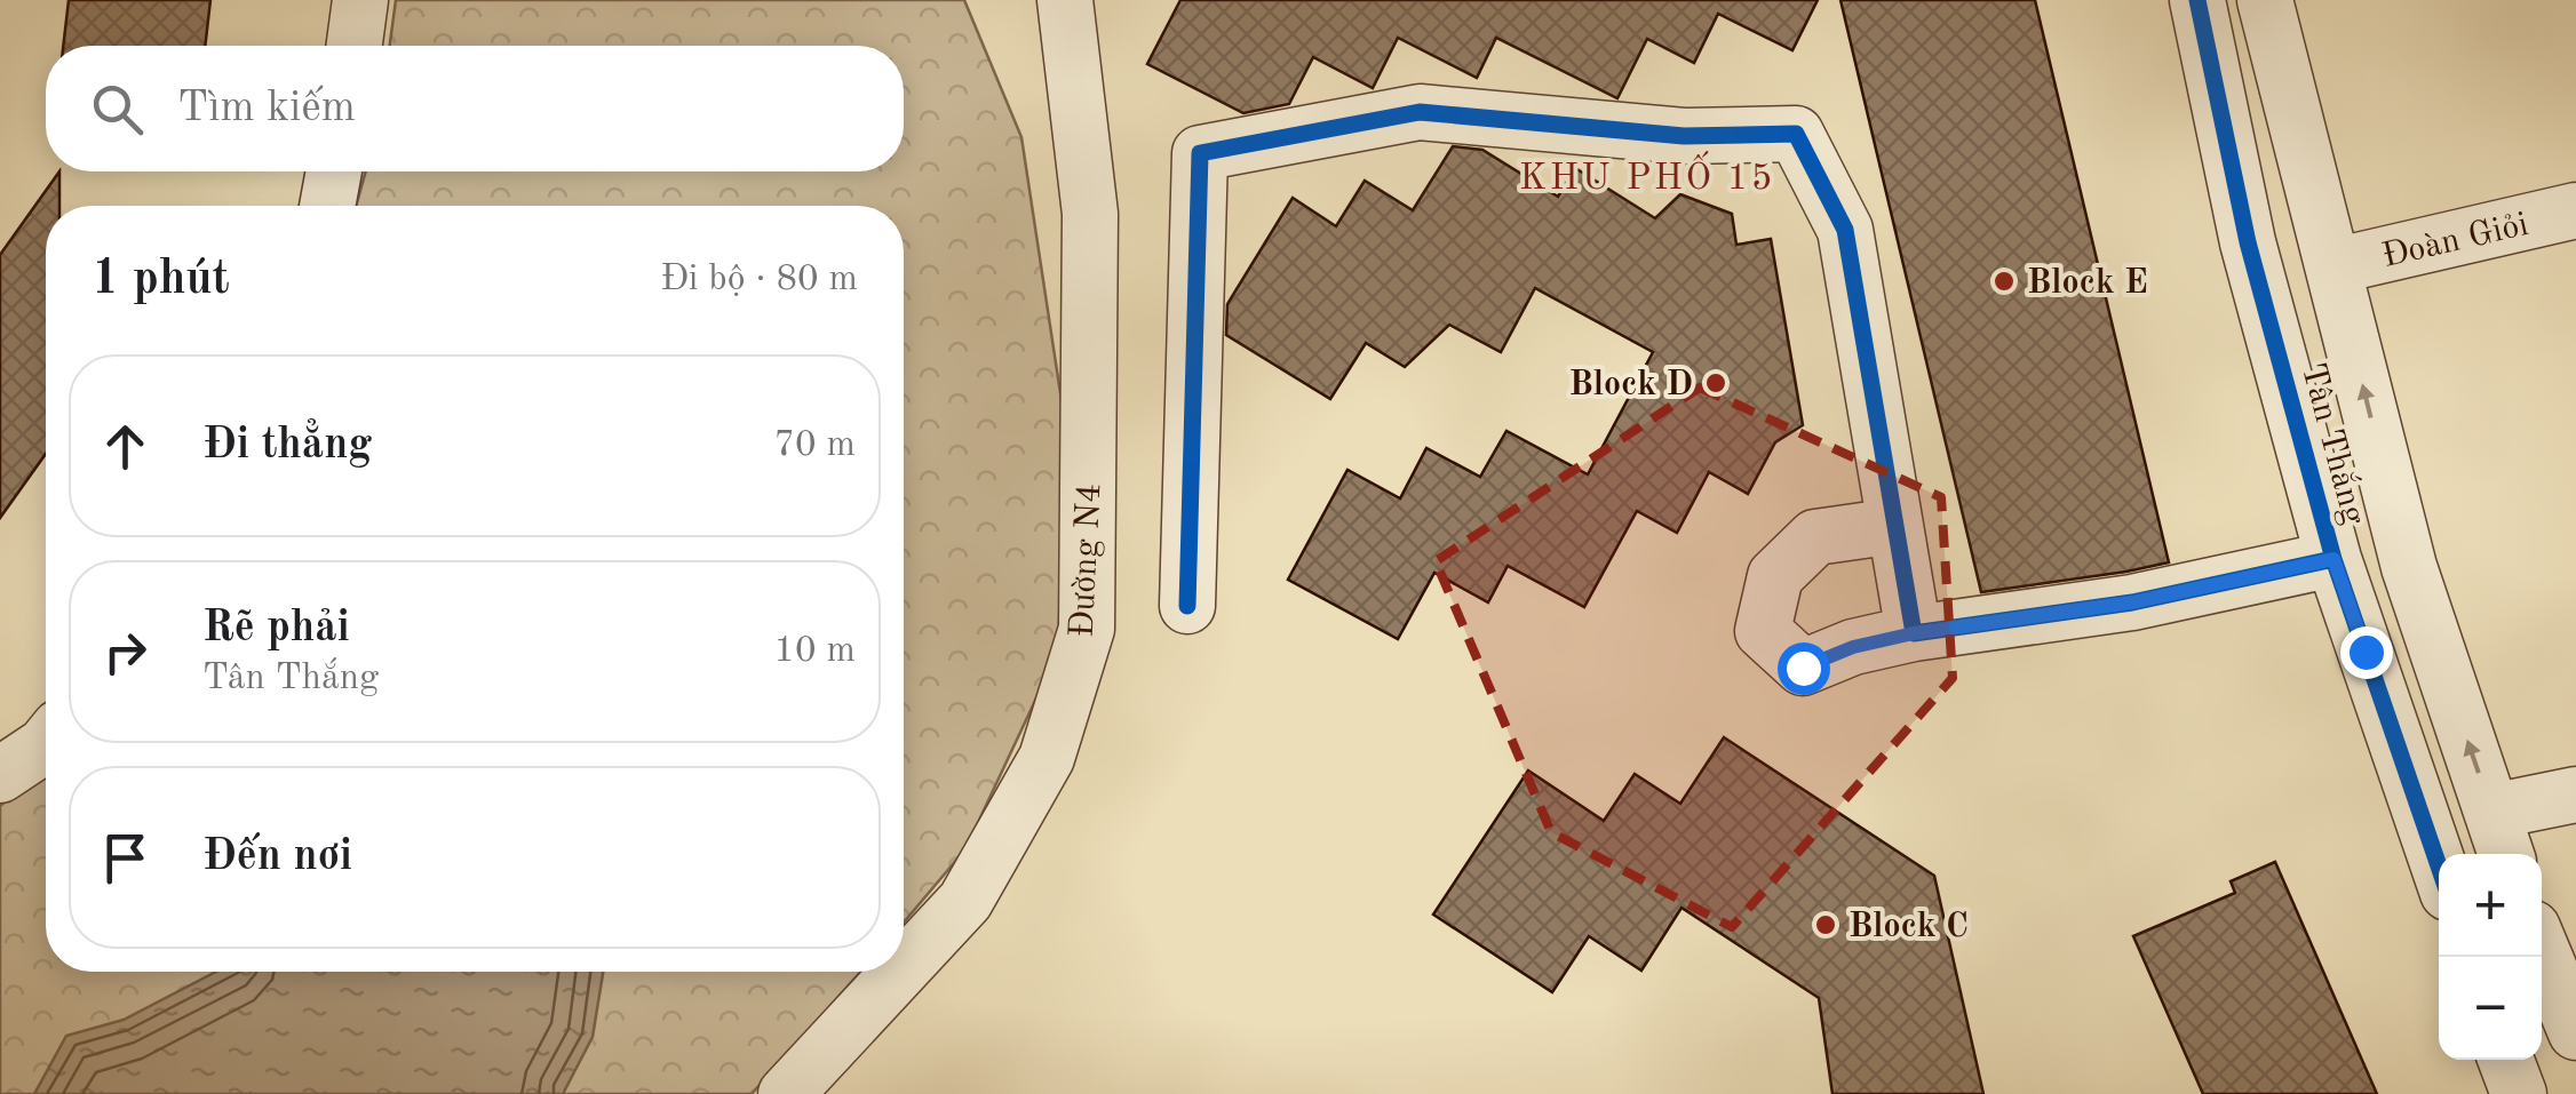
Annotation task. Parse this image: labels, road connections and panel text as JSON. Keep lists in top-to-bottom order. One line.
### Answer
{"streets":{"street":["Đoàn Giỏi","Tân Thắng","Đường N4"]},"crossings":[["Đoàn Giỏi","Tân Thắng"]],"districts":["KHU PHỐ 15"],"places":["Block E","Block D","Block C"],"page":{"search":"Tìm kiếm","heading":["1 phút","Đi bộ · 80 m"],"list":[["Đi thẳng","70 m"],["Rẽ phải","Tân Thắng","10 m"],"Đến nơi"],"map_buttons":["+","−"]}}
